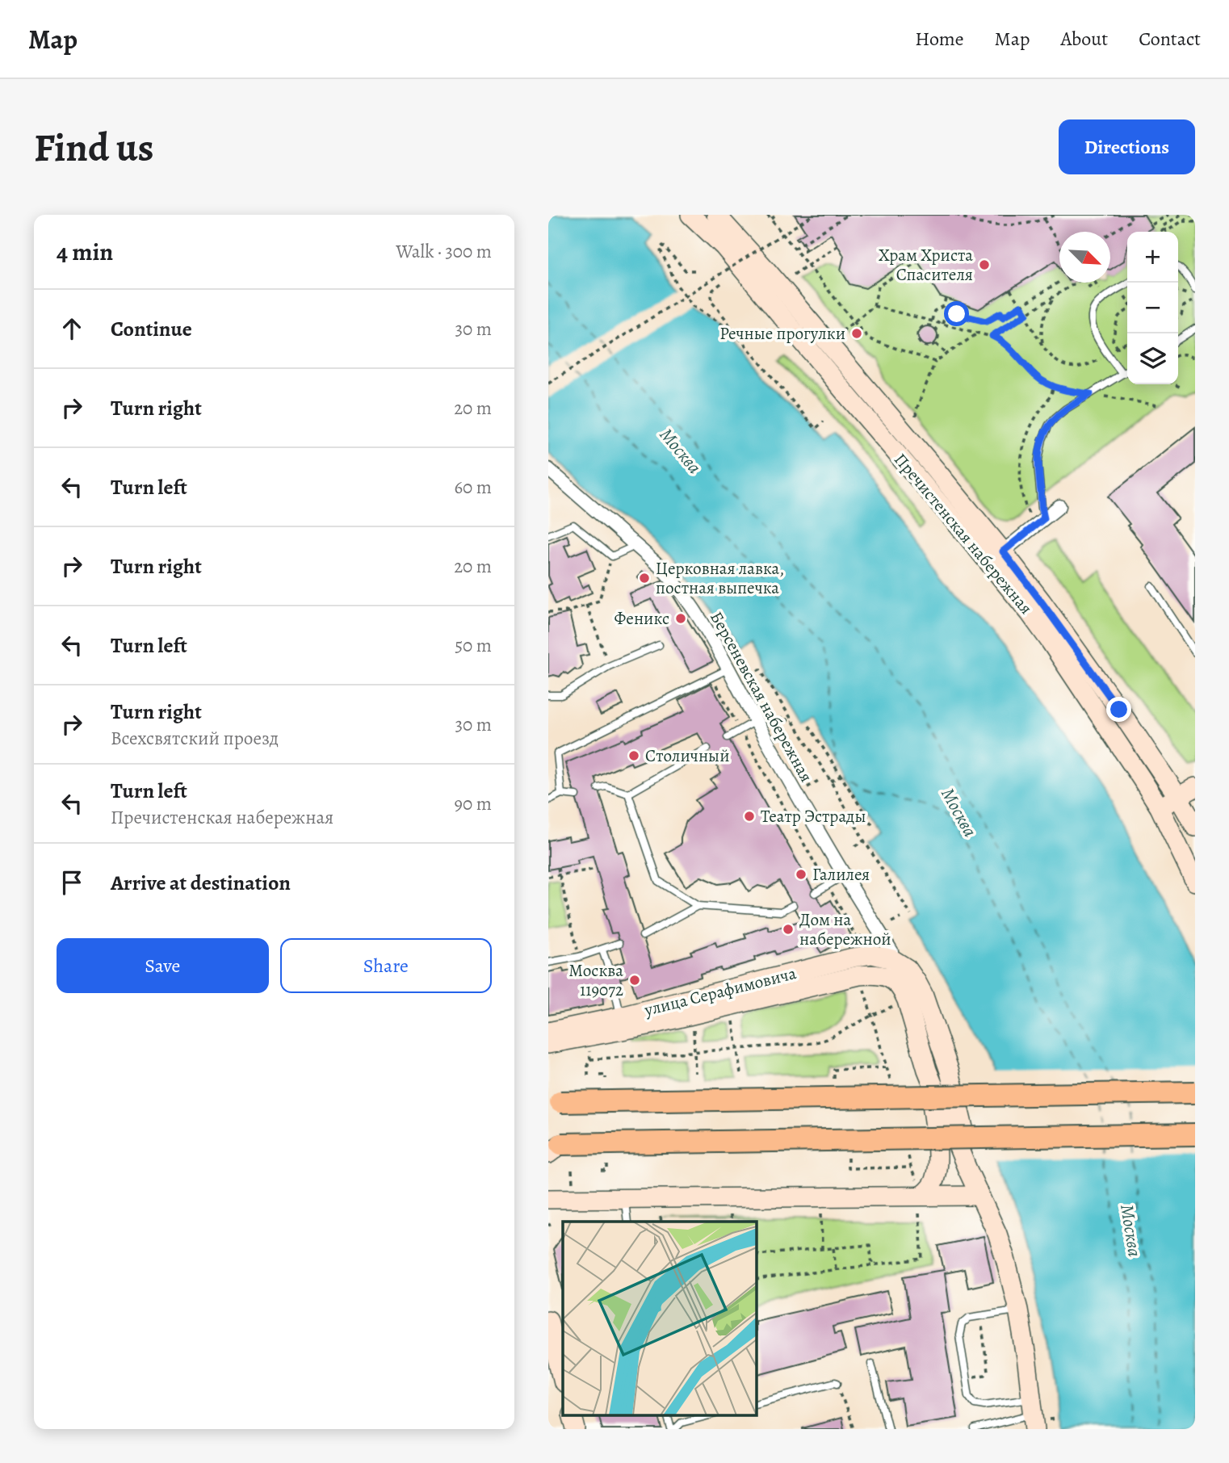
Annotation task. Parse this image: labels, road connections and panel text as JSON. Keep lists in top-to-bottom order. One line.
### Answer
{"streets":{"main road":["Пречистенская набережная","улица Серафимовича"],"street":["Берсеневская набережная"]},"crossings":[["Берсеневская набережная","улица Серафимовича"]],"water":["Москва"],"places":["Храм Христа Спасителя","Речные прогулки","Церковная лавка, постная выпечка","Феникс","Столичный","Театр Эстрады","Галилея","Дом на набережной","Москва 119072"],"north":"bottom right","page":{"header":"Map","nav":["Home","Map","About","Contact"],"buttons":["Directions",["Save","Share"]],"title":"Find us","heading":["4 min","Walk · 300 m"],"map_buttons":["+","−"],"list":[["Continue","30 m"],["Turn right","20 m"],["Turn left","60 m"],["Turn right","20 m"],["Turn left","50 m"],["Turn right","Всехсвятский проезд","30 m"],["Turn left","Пречистенская набережная","90 m"],"Arrive at destination"]}}
